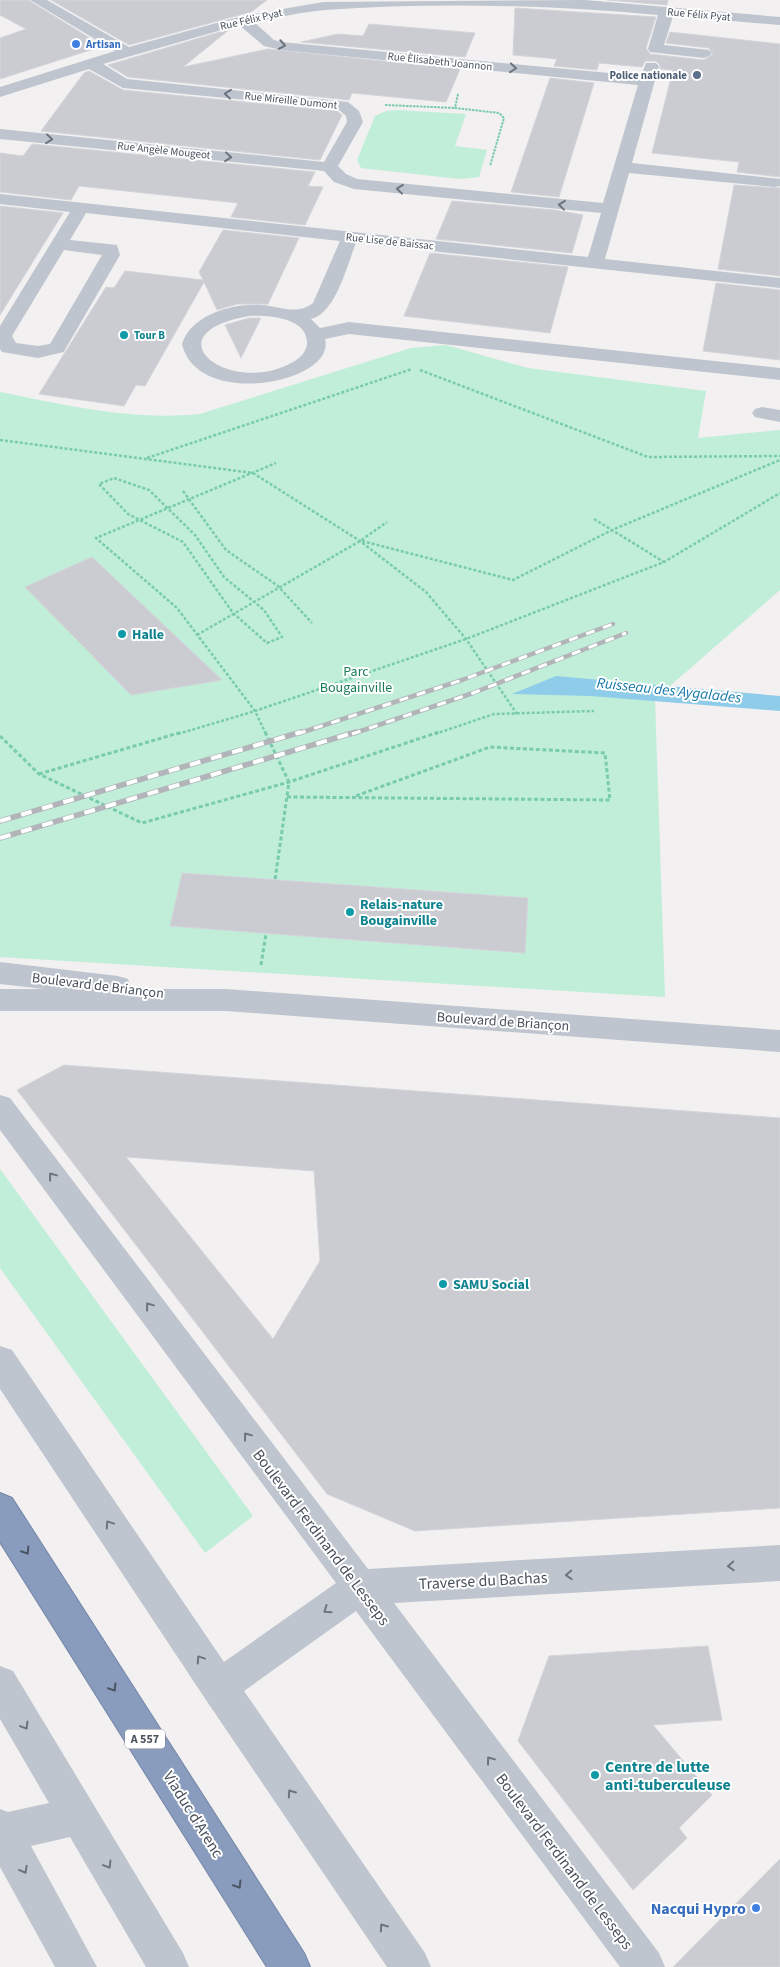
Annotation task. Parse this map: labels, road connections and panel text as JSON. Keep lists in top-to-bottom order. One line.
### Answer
{"streets":{"highway":["A 557","Viaduc d'Arenc"],"street":["Rue Félix Pyat","Rue Èlisabeth Joannon","Rue Mireille Dumont","Rue Angèle Mougeot","Rue Lise de Baissac","Boulevard de Briançon","Boulevard Ferdinand de Lesseps","Traverse du Bachas"]},"crossings":[["Rue Félix Pyat","Rue Èlisabeth Joannon"],["Rue Félix Pyat","Rue Mireille Dumont"],["Rue Mireille Dumont","Rue Angèle Mougeot"],["Boulevard Ferdinand de Lesseps","Traverse du Bachas"]],"one_way":["Traverse du Bachas","Viaduc d'Arenc"],"water":["Ruisseau des Aygalades"],"parks":["Parc Bougainville"],"places":["Artisan","Police nationale","Tour B","Halle","Relais-nature Bougainville","SAMU Social","Centre de lutte anti-tuberculeuse","Nacqui Hypro"]}
